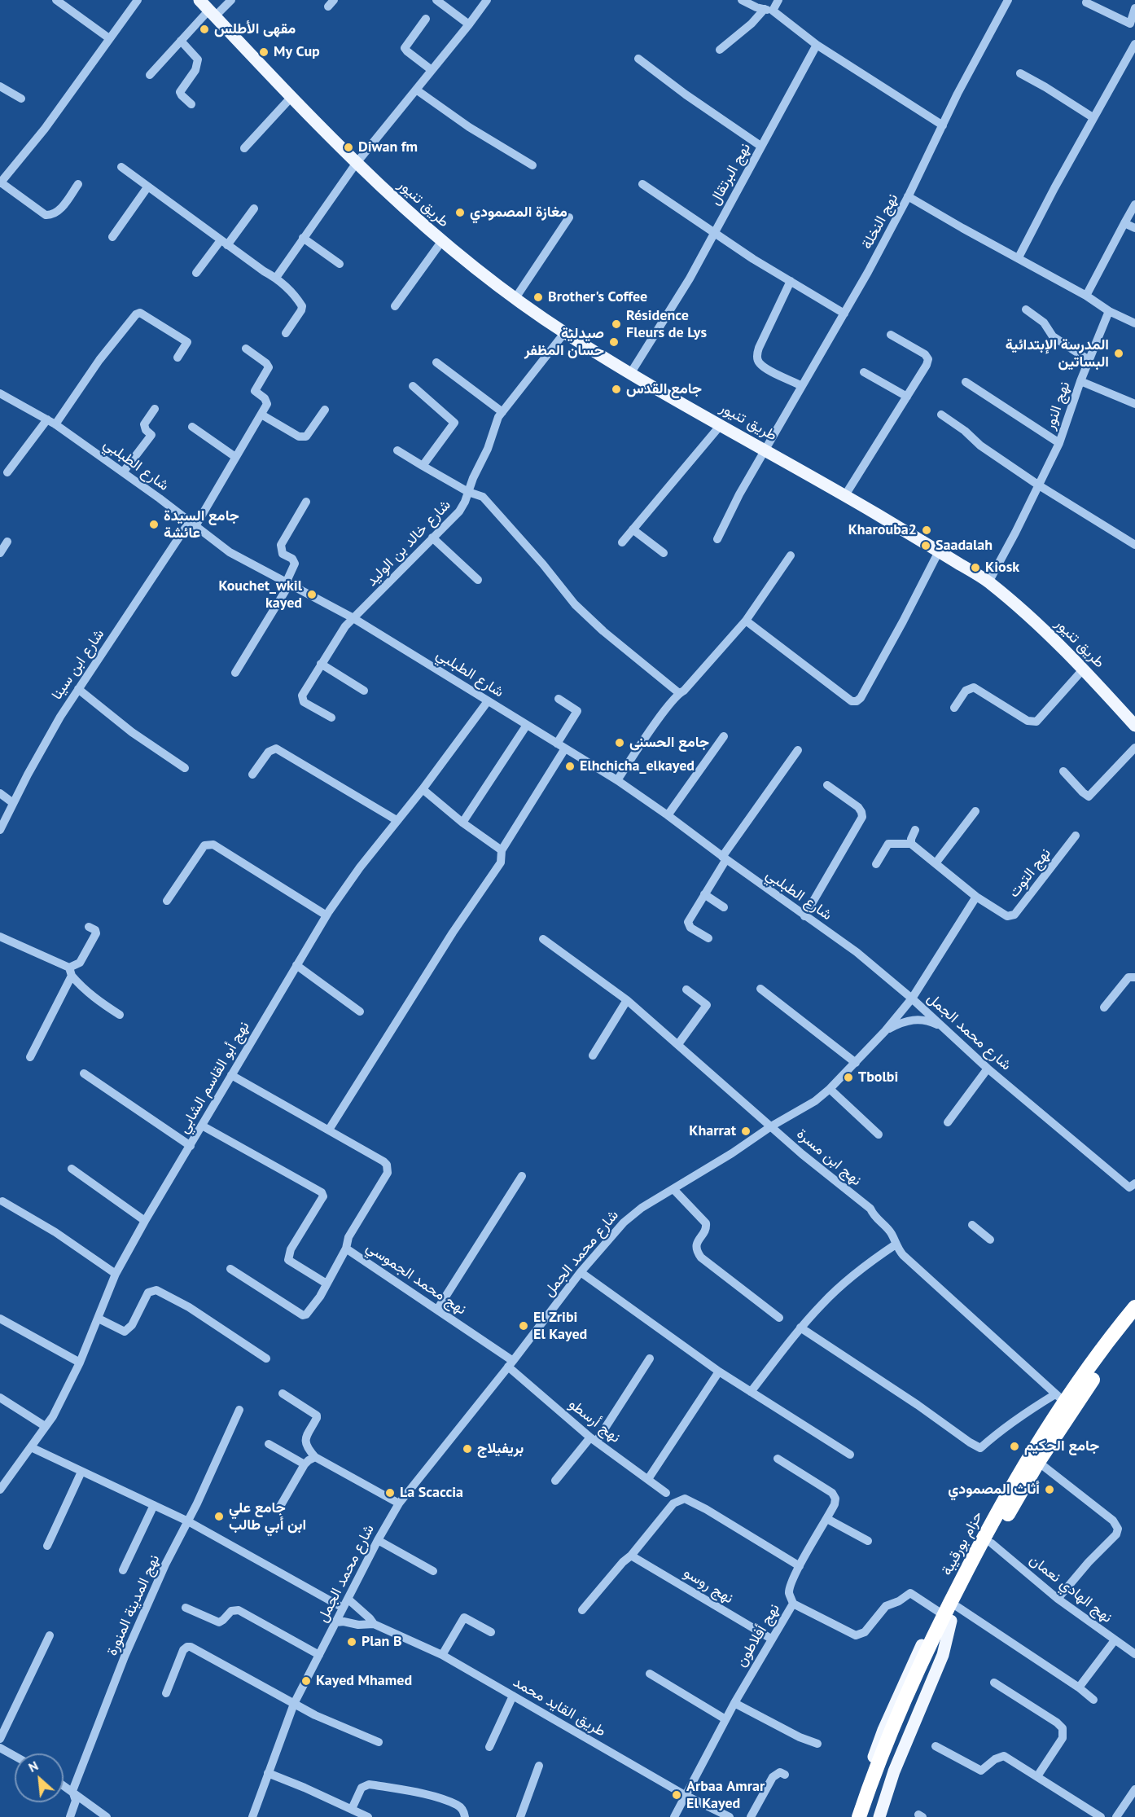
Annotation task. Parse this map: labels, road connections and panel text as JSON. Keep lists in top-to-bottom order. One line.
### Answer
{"streets":{"highway":["حزام بورقيبة"],"main road":["طريق تنيور"],"street":["نهج البرتقال","نهج النخلة","نهج النور","شارع الطبلبي","شارع خالد بن الوليد","شارع ابن سينا","نهج التوت","شارع محمد الجمل","نهج أبو القاسم الشابي","نهج ابن مسرة","نهج محمد الجموسي","نهج أرسطو","نهج روسو","نهج الهادي نعمان","نهج المدينة المنورة","نهج أفلاطون","طريق القايد محمد"]},"crossings":[["نهج البرتقال","طريق تنيور"],["طريق تنيور","نهج النخلة"],["طريق تنيور","نهج النور"],["طريق تنيور","شارع خالد بن الوليد"],["شارع الطبلبي","شارع خالد بن الوليد"],["شارع الطبلبي","شارع ابن سينا"],["شارع الطبلبي","شارع محمد الجمل"],["شارع الطبلبي","نهج أبو القاسم الشابي"],["شارع محمد الجمل","نهج ابن مسرة"],["شارع محمد الجمل","نهج محمد الجموسي"],["شارع محمد الجمل","نهج أرسطو"],["شارع محمد الجمل","طريق القايد محمد"],["نهج ابن مسرة","حزام بورقيبة"],["نهج محمد الجموسي","نهج أرسطو"],["حزام بورقيبة","نهج الهادي نعمان"],["نهج روسو","نهج أفلاطون"],["نهج أفلاطون","طريق القايد محمد"]],"places":["مقهى الأطلس","My Cup","Diwan fm","مغازة المصمودي","Brother's Coffee","Résidence Fleurs de Lys","صيدلية حسان المظفر","المدرسة الإبتدائية البساتين","جامع القدس","جامع السيدة عائشة","Kharouba2","Saadalah","Kiosk","Kouchet_wkil kayed","جامع الحسنى","Elhchicha_elkayed","Tbolbi","Kharrat","El Zribi El Kayed","جامع الحكيم","بريفيلاج","أثاث المصمودي","La Scaccia","جامع علي ابن أبي طالب","Plan B","Kayed Mhamed","Arbaa Amrar El Kayed"],"north":"top left"}
